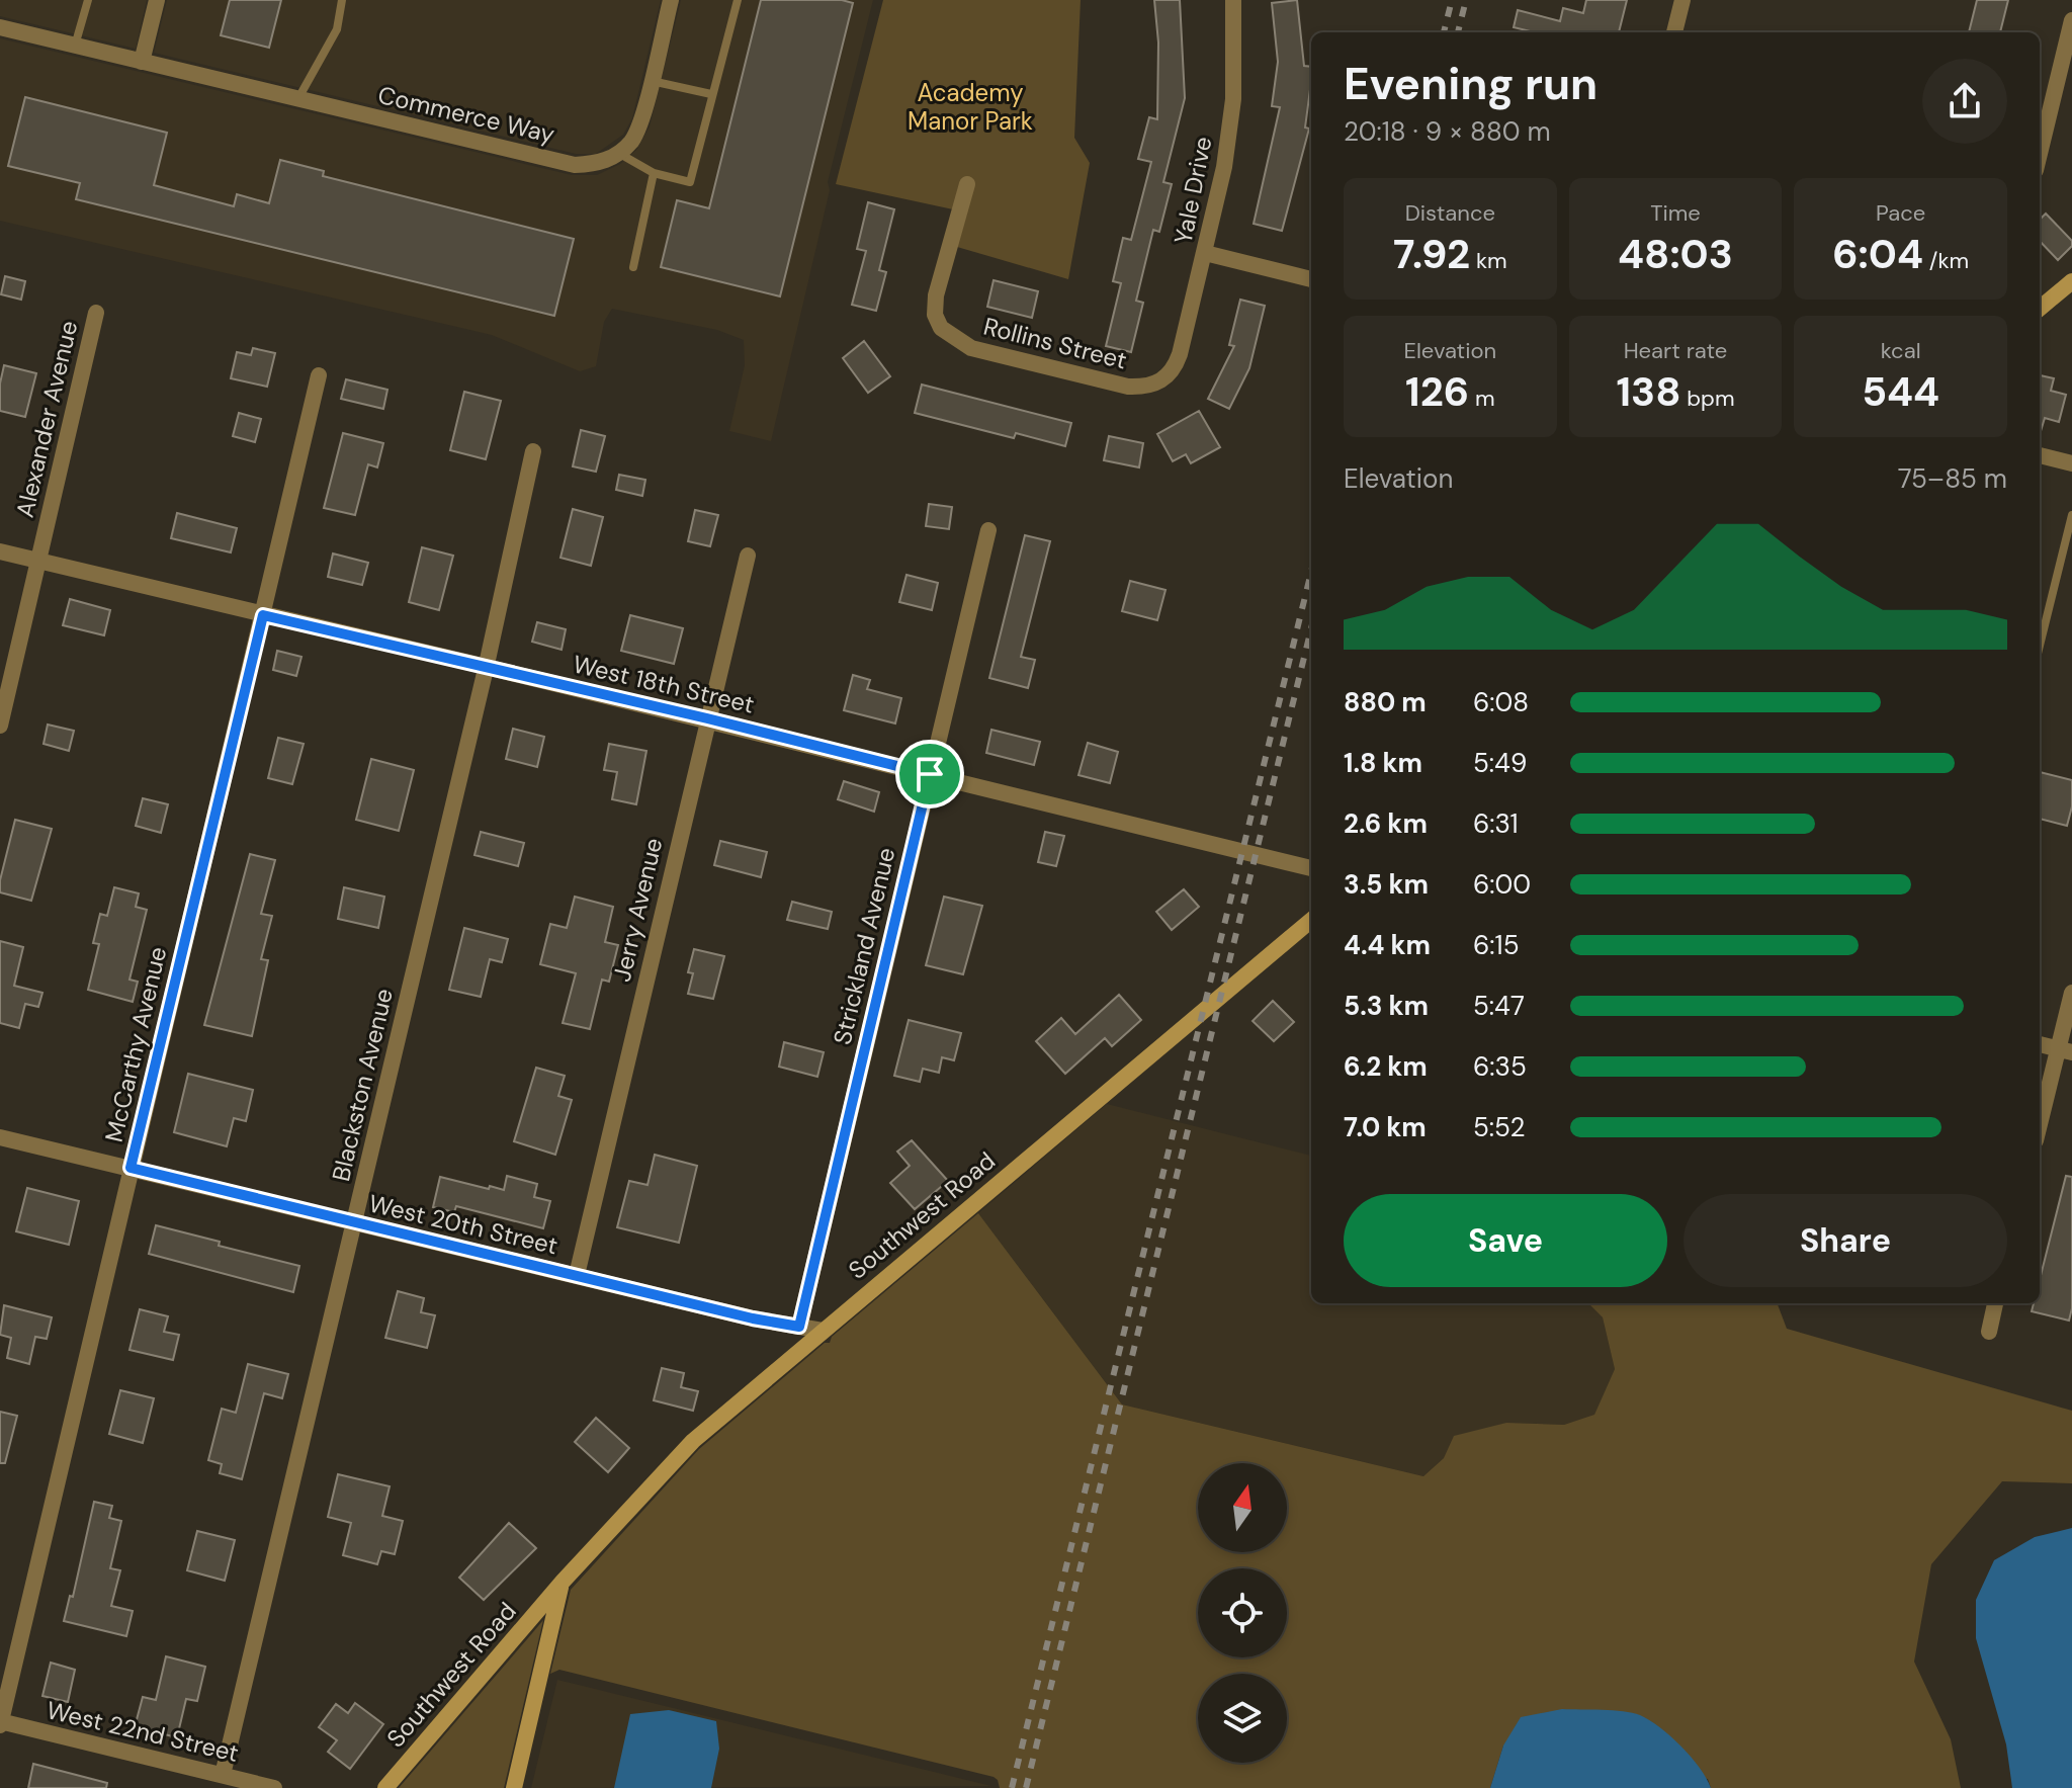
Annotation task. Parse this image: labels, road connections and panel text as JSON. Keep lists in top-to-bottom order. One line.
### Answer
{"streets":{"street":["Commerce Way","Yale Drive","Rollins Street","Alexander Avenue","West 18th Street","Jerry Avenue","Strickland Avenue","McCarthy Avenue","Blackston Avenue","Southwest Road","West 20th Street","West 22nd Street"]},"crossings":[["Yale Drive","Rollins Street"],["Alexander Avenue","West 18th Street"],["West 18th Street","Jerry Avenue"],["West 18th Street","Strickland Avenue"],["West 18th Street","McCarthy Avenue"],["West 18th Street","Blackston Avenue"],["Jerry Avenue","West 20th Street"],["Strickland Avenue","West 20th Street"],["McCarthy Avenue","West 20th Street"],["McCarthy Avenue","West 22nd Street"],["Blackston Avenue","West 20th Street"],["Blackston Avenue","West 22nd Street"],["Southwest Road","West 20th Street"]],"parks":["Academy Manor Park"],"north":"top","page":{"heading":["Evening run","20:18 · 9 × 880 m"],"stats":[["Distance","7.92 km"],["Time","48:03"],["Pace","6:04 /km"],["Elevation","126 m"],["Heart rate","138 bpm"],["kcal","544"]],"chart":["Elevation","75–85 m"],"list":[{"name":"880 m","note":"6:08"},{"name":"1.8 km","note":"5:49"},{"name":"2.6 km","note":"6:31"},{"name":"3.5 km","note":"6:00"},{"name":"4.4 km","note":"6:15"},{"name":"5.3 km","note":"5:47"},{"name":"6.2 km","note":"6:35"},{"name":"7.0 km","note":"5:52"}],"buttons":["Save","Share"]}}
